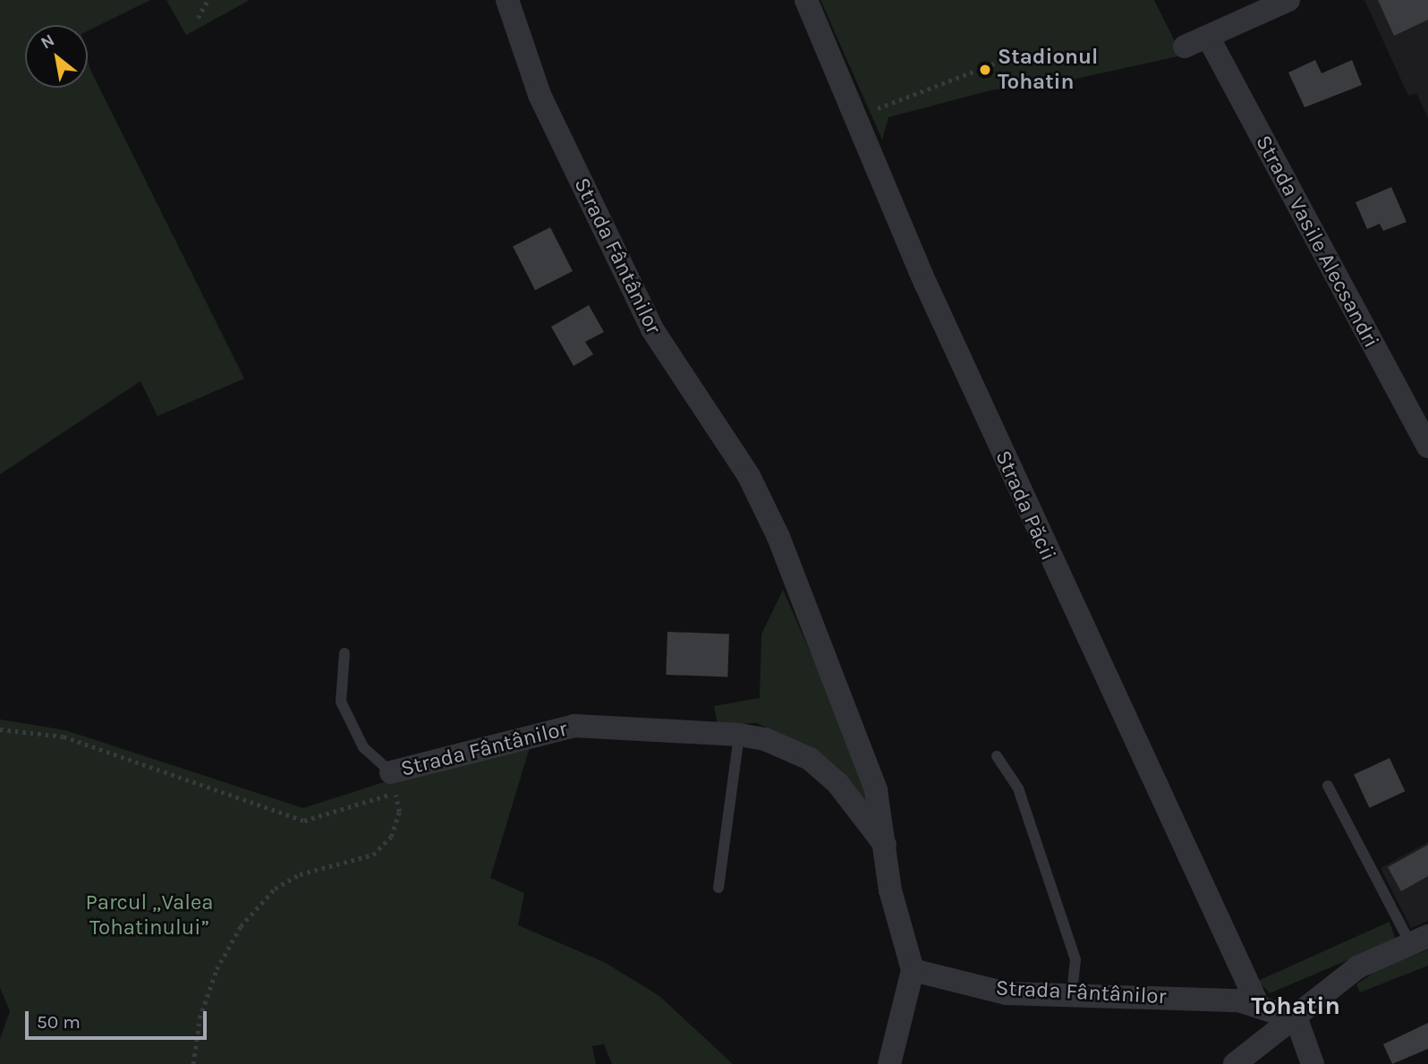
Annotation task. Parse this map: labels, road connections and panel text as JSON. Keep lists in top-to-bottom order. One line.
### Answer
{"streets":{"street":["Strada Vasile Alecsandri","Strada Fântânilor","Strada Păcii"]},"crossings":[["Strada Fântânilor","Strada Păcii"]],"districts":["Tohatin"],"parks":["Parcul „Valea Tohatinului”"],"places":["Stadionul Tohatin"],"scale_bar":"50 m","north":"top left"}
